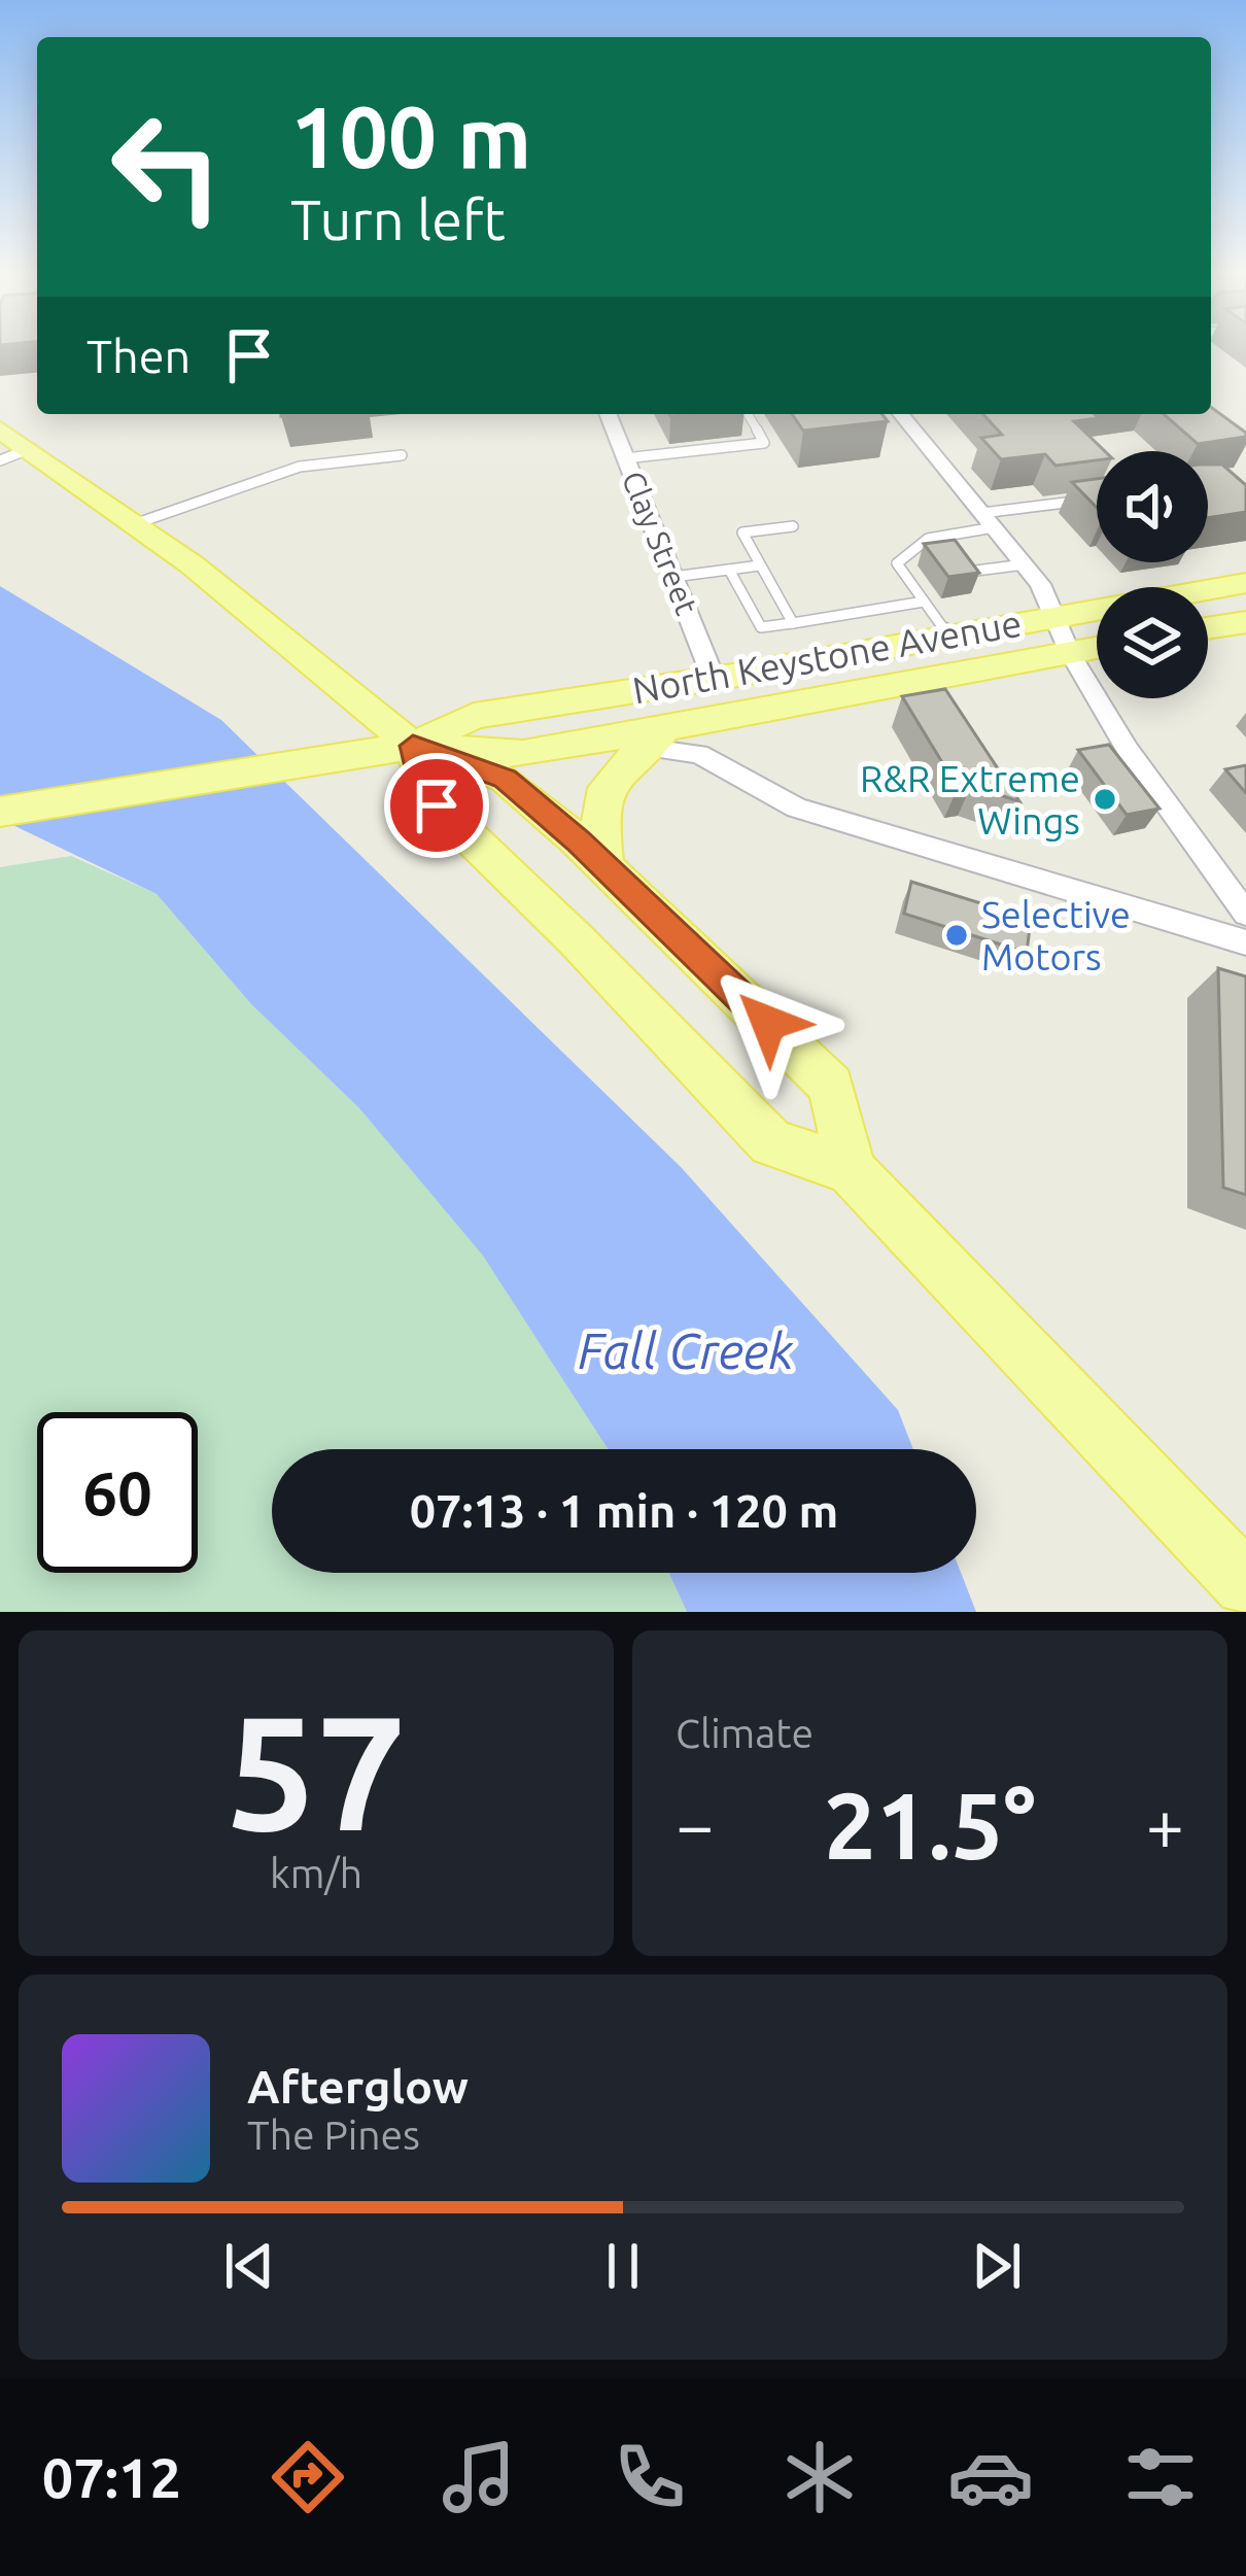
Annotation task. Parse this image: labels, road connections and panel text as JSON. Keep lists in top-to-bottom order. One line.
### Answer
{"streets":{"main road":["North Keystone Avenue"],"street":["Clay Street"]},"crossings":[["Clay Street","North Keystone Avenue"]],"water":["Fall Creek"],"places":["R&R Extreme Wings","Selective Motors"],"page":{"turn":["100 m","Turn left"],"then":"Then","limit":"60","trip":"07:13 · 1 min · 120 m","tile":[["57","km/h"],"Climate"],"heat":["−","21.5°","+"],"song":["Afterglow","The Pines"],"tabs":"07:12"}}
